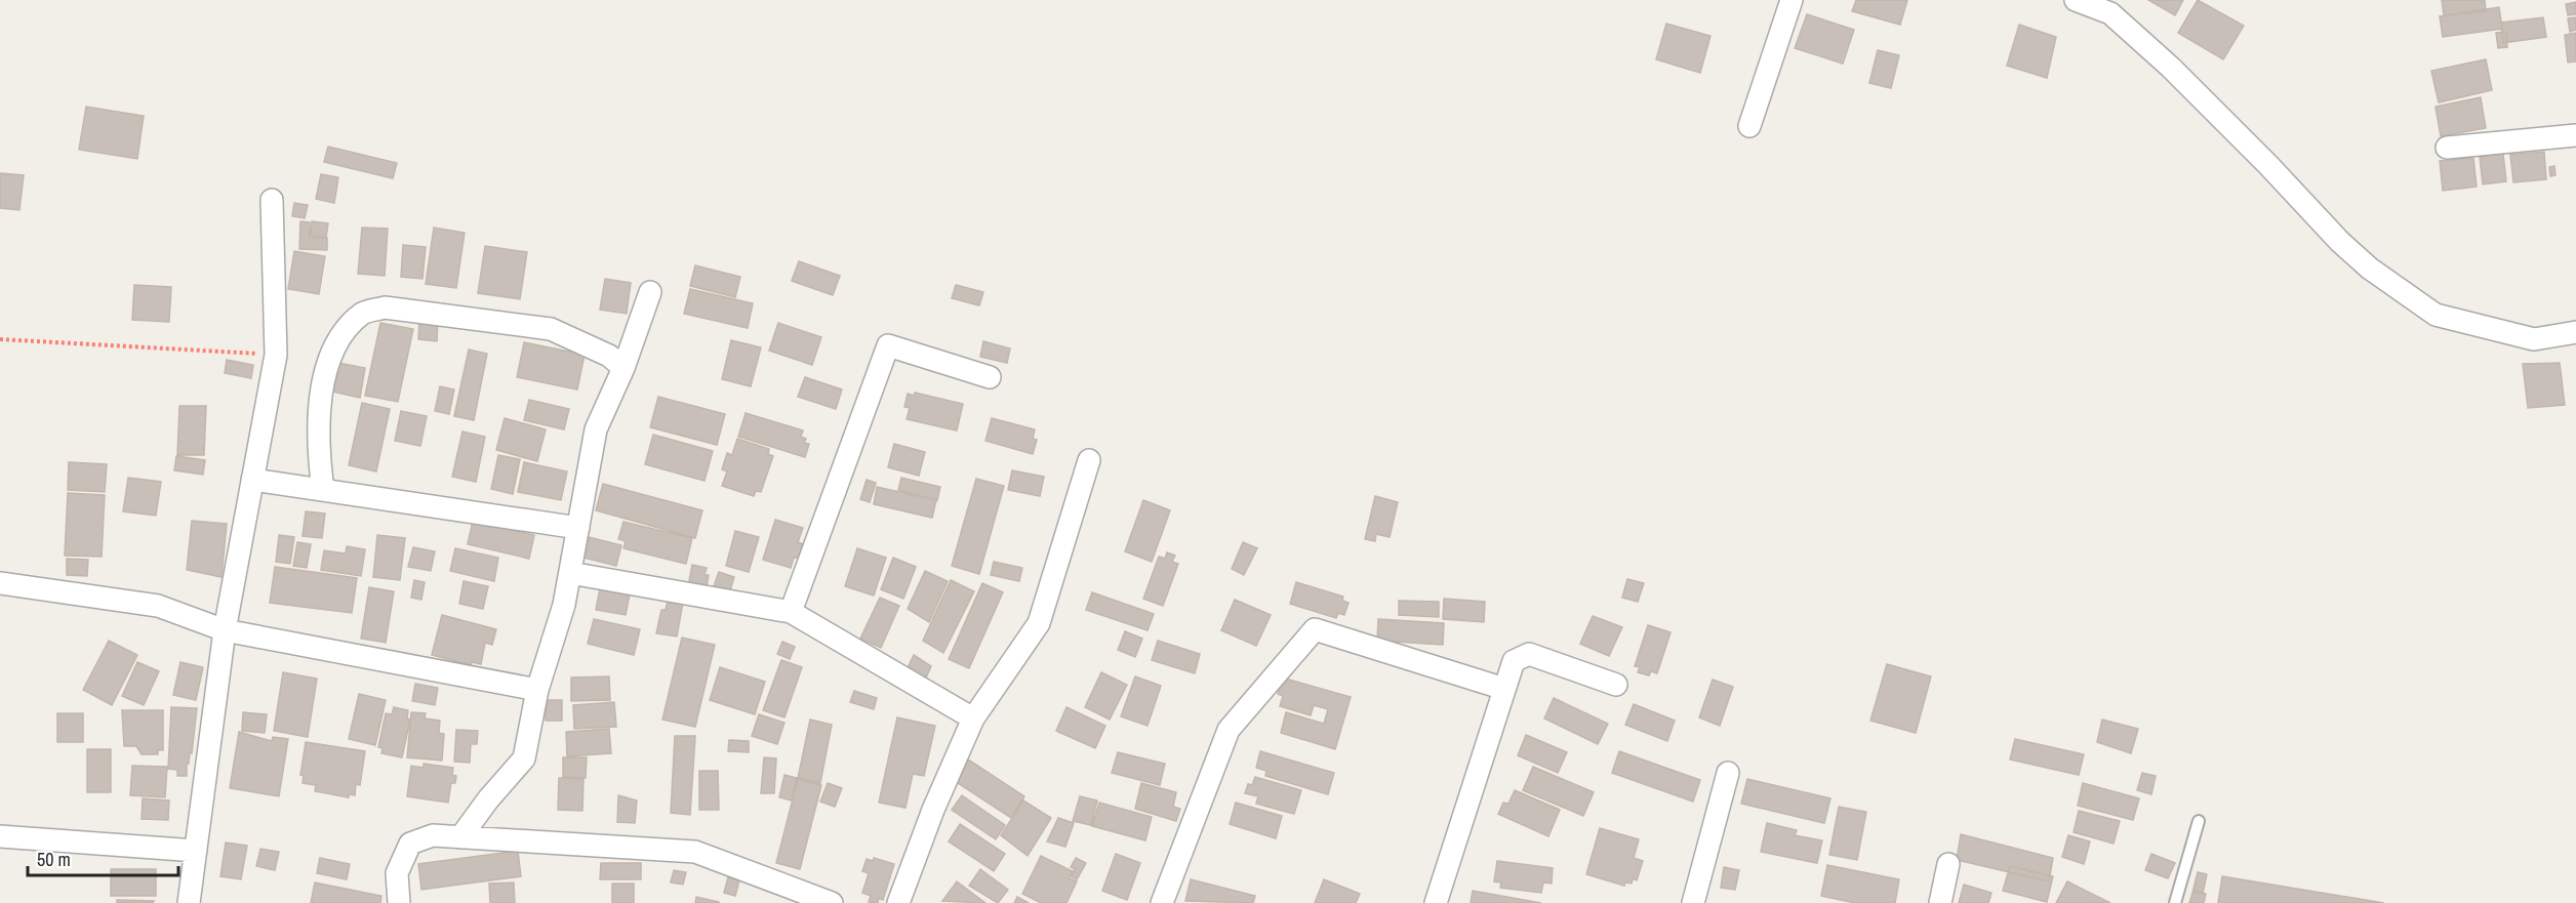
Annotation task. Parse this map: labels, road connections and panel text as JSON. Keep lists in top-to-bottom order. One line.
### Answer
{"scale_bar":"50 m"}
